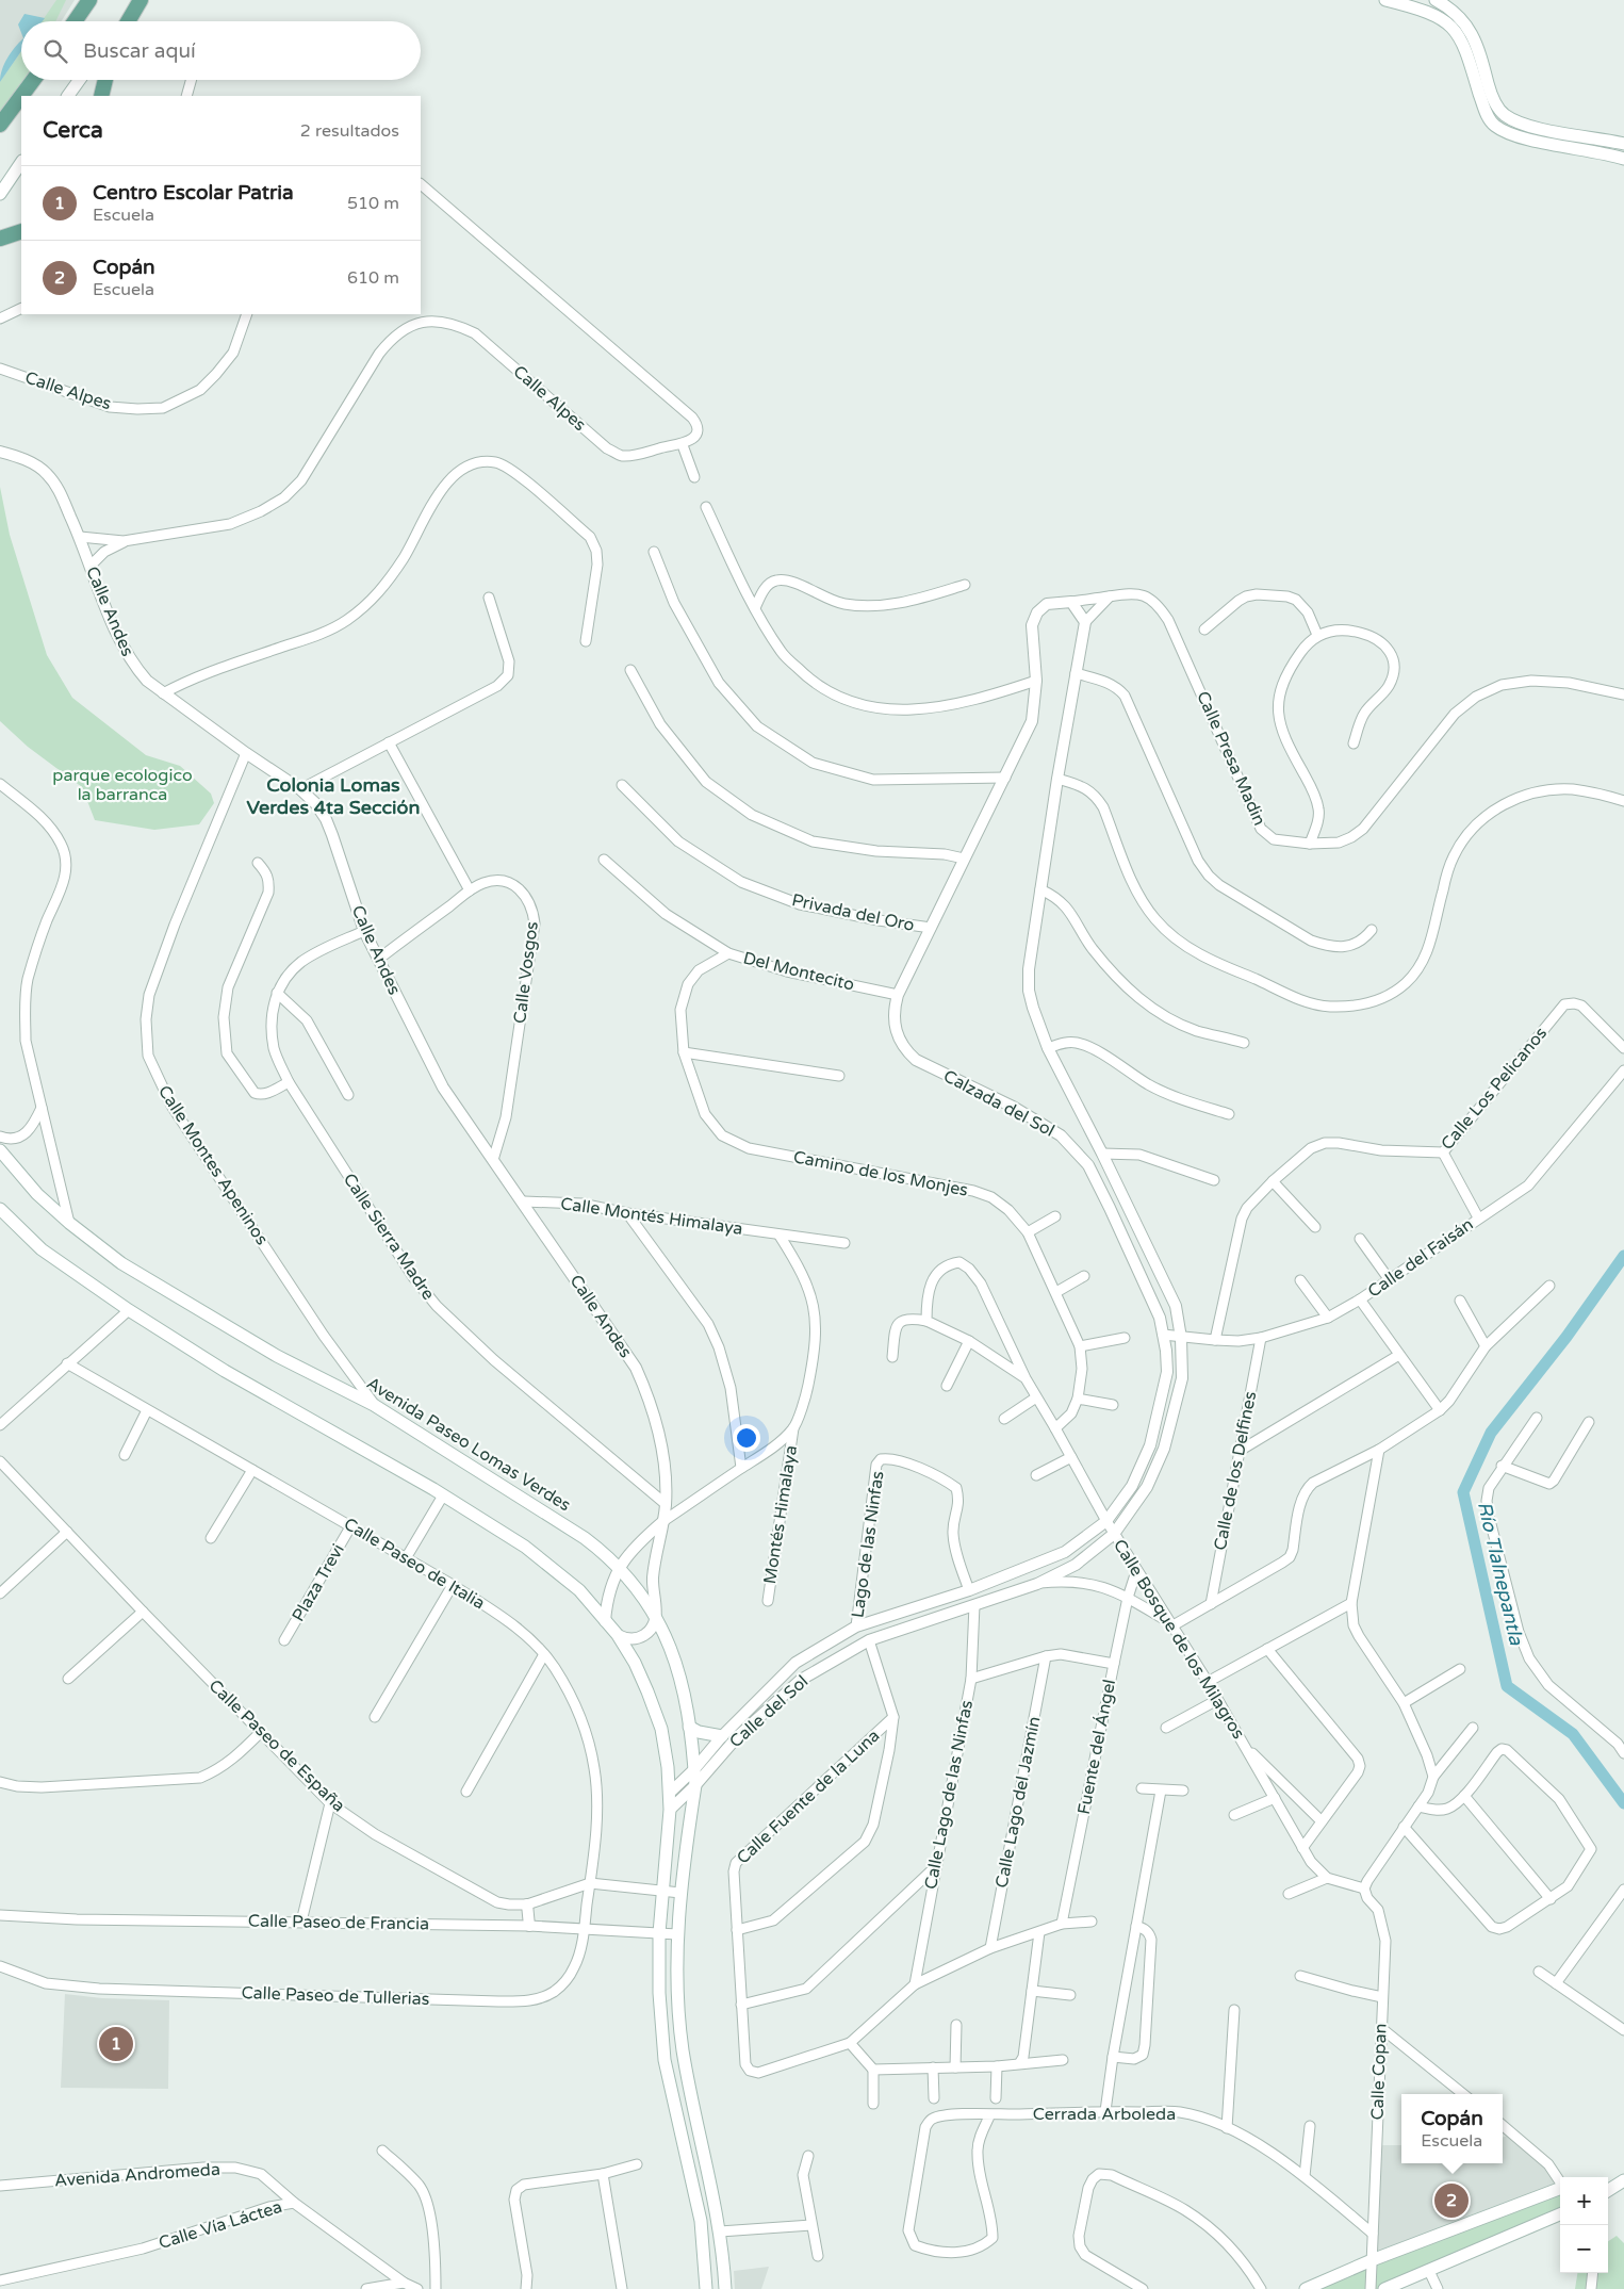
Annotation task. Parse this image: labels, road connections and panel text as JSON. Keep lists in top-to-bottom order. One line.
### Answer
{"streets":{"main road":["Avenida Paseo Lomas Verdes"],"street":["Calle Alpes","Calle Andes","Calle Presa Madin","Privada del Oro","Del Montecito","Calle Vosgos","Calle Los Pelicanos","Calzada del Sol","Calle Montes Apeninos","Camino de los Monjes","Calle Montés Himalaya","Calle Sierra Madre","Calle del Faisán","Calle de los Delfines","Montés Himalaya","Lago de las Ninfas","Calle Paseo de Italia","Plaza Trevi","Calle Bosque de los Milagros","Calle del Sol","Calle Paseo de España","Fuente del Ángel","Calle Lago de las Ninfas","Calle Fuente de la Luna","Calle Lago del Jazmín","Calle Paseo de Francia","Calle Paseo de Tullerias","Calle Copan","Cerrada Arboleda","Avenida Andromeda","Calle Vía Láctea"]},"crossings":[["Calle Alpes","Calle Andes"],["Calle Andes","Calle Vosgos"],["Calle Andes","Calle Montes Apeninos"],["Calle Andes","Calle Montés Himalaya"],["Calle Andes","Calle Sierra Madre"],["Calle Presa Madin","Calzada del Sol"],["Privada del Oro","Calzada del Sol"],["Del Montecito","Calzada del Sol"],["Del Montecito","Camino de los Monjes"],["Calle Los Pelicanos","Calle del Faisán"],["Calzada del Sol","Calle del Faisán"],["Calzada del Sol","Lago de las Ninfas"],["Calzada del Sol","Calle Bosque de los Milagros"],["Calzada del Sol","Calle del Sol"],["Calzada del Sol","Calle Lago de las Ninfas"],["Calle Montes Apeninos","Avenida Paseo Lomas Verdes"],["Camino de los Monjes","Calle Bosque de los Milagros"],["Calle del Faisán","Calle de los Delfines"],["Avenida Paseo Lomas Verdes","Calle del Sol"],["Avenida Paseo Lomas Verdes","Calle Paseo de España"],["Avenida Paseo Lomas Verdes","Calle Paseo de Francia"],["Lago de las Ninfas","Calle del Sol"],["Calle Paseo de Italia","Plaza Trevi"],["Calle Paseo de Italia","Calle Paseo de España"],["Calle Paseo de Italia","Calle Paseo de Tullerias"],["Calle Bosque de los Milagros","Fuente del Ángel"],["Calle del Sol","Calle Lago de las Ninfas"],["Calle Paseo de España","Calle Paseo de Tullerias"],["Calle Paseo de Francia","Calle Paseo de Tullerias"],["Calle Copan","Cerrada Arboleda"],["Avenida Andromeda","Calle Vía Láctea"]],"districts":["Colonia Lomas Verdes 4ta Sección"],"water":["Río Tlalnepantla"],"parks":["parque ecologico la barranca"],"page":{"search":"Buscar aquí","heading":["Cerca","2 resultados"],"list":[{"mark":"1","name":"Centro Escolar Patria","note":"Escuela","value":"510 m"},{"mark":"2","name":"Copán","note":"Escuela","value":"610 m"}],"pins":["1","2"],"popup":["Copán","Escuela"],"map_buttons":["+","−"]}}
